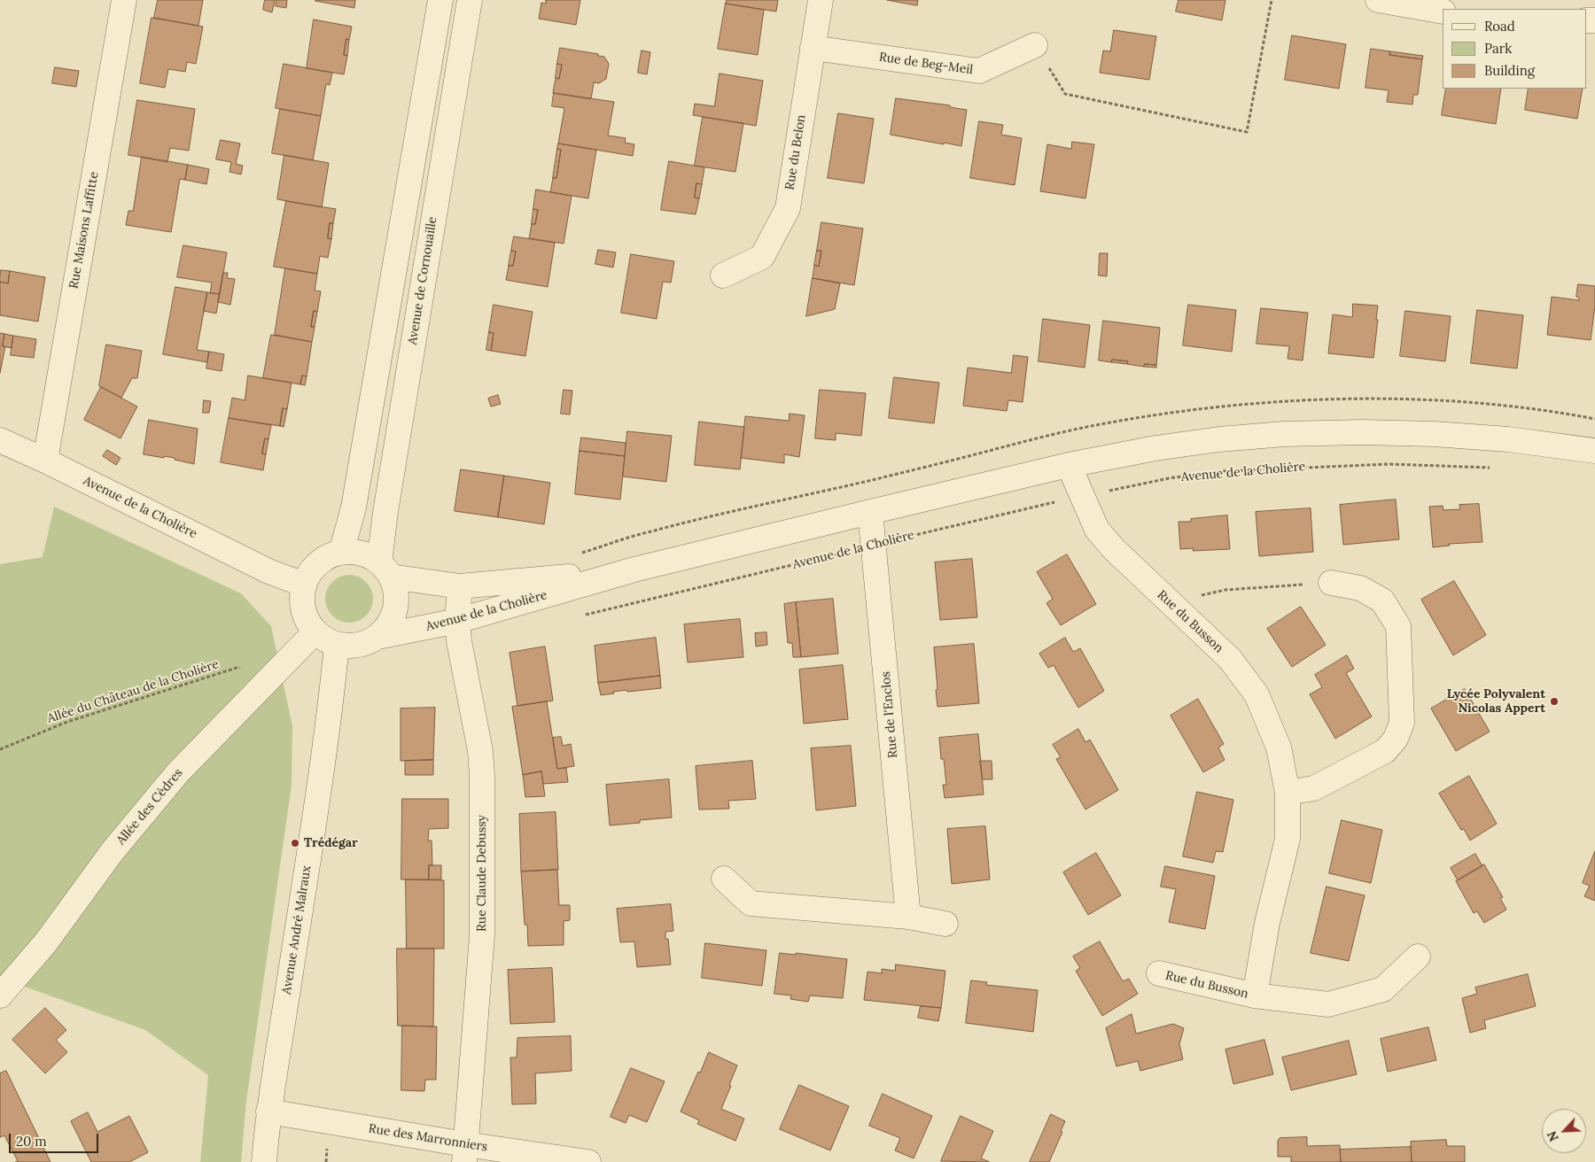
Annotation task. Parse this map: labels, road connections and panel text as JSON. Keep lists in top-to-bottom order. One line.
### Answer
{"streets":{"street":["Rue de Beg-Meil","Rue du Belon","Rue Maisons Laffitte","Avenue de Cornouaille","Avenue de la Cholière","Rue du Busson","Rue de l'Enclos","Allée des Cèdres","Rue Claude Debussy","Avenue André Malraux","Rue des Marronniers"],"path":["Allée du Château de la Cholière"]},"crossings":[["Rue de Beg-Meil","Rue du Belon"],["Rue Maisons Laffitte","Avenue de la Cholière"],["Avenue de Cornouaille","Avenue de la Cholière"],["Avenue de Cornouaille","Allée des Cèdres"],["Avenue de Cornouaille","Avenue André Malraux"],["Avenue de la Cholière","Rue du Busson"],["Avenue de la Cholière","Rue de l'Enclos"],["Avenue de la Cholière","Allée des Cèdres"],["Avenue de la Cholière","Rue Claude Debussy"],["Avenue de la Cholière","Avenue André Malraux"],["Allée du Château de la Cholière","Allée des Cèdres"],["Allée des Cèdres","Avenue André Malraux"],["Rue Claude Debussy","Rue des Marronniers"],["Avenue André Malraux","Rue des Marronniers"]],"places":["Lycée Polyvalent Nicolas Appert","Trédégar"],"legend":["Road","Park","Building"],"scale_bar":"20 m","north":"bottom left"}
